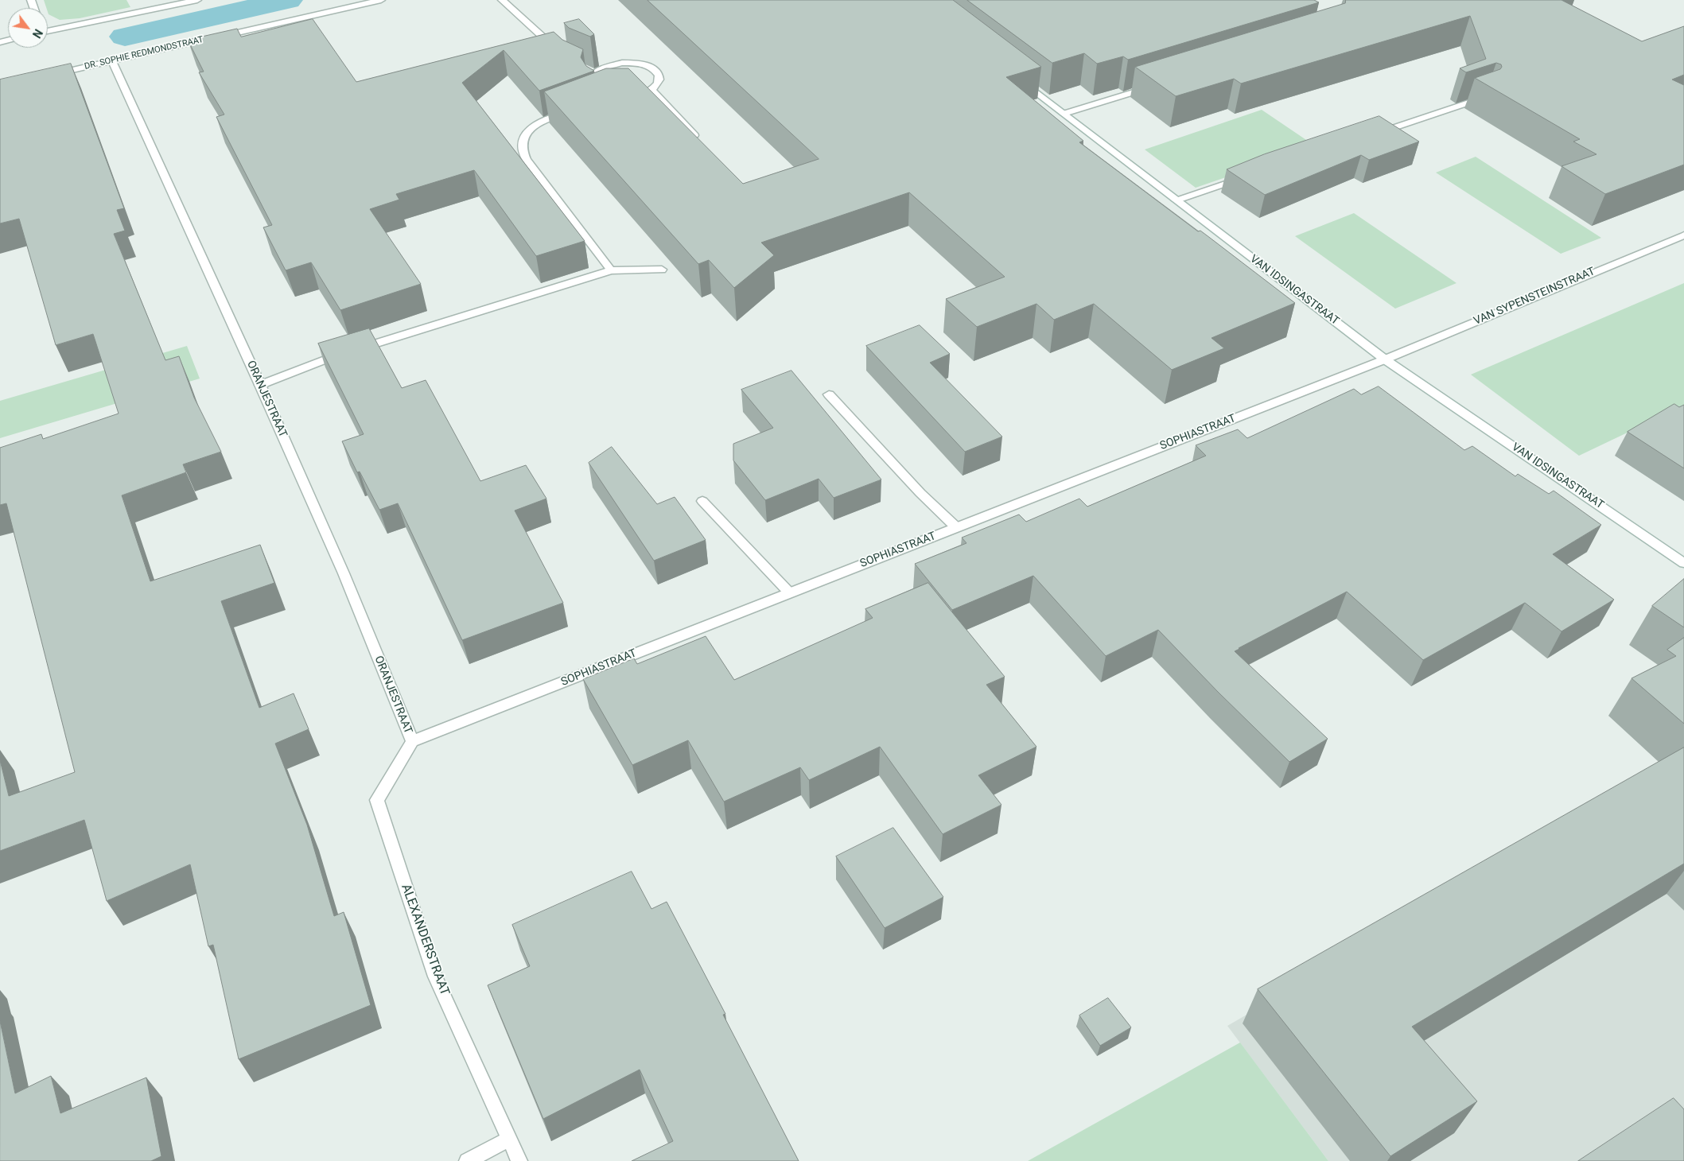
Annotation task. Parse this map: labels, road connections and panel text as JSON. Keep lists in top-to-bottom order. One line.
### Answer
{"streets":{"street":["DR. SOPHIE REDMONDSTRAAT","VAN IDSINGASTRAAT","VAN SYPENSTEINSTRAAT","ORANJESTRAAT","SOPHIASTRAAT","ALEXANDERSTRAAT"]},"crossings":[["DR. SOPHIE REDMONDSTRAAT","ORANJESTRAAT"],["VAN IDSINGASTRAAT","VAN SYPENSTEINSTRAAT"],["VAN IDSINGASTRAAT","SOPHIASTRAAT"],["VAN SYPENSTEINSTRAAT","SOPHIASTRAAT"],["ORANJESTRAAT","SOPHIASTRAAT"],["ORANJESTRAAT","ALEXANDERSTRAAT"],["SOPHIASTRAAT","ALEXANDERSTRAAT"]],"north":"bottom right"}
